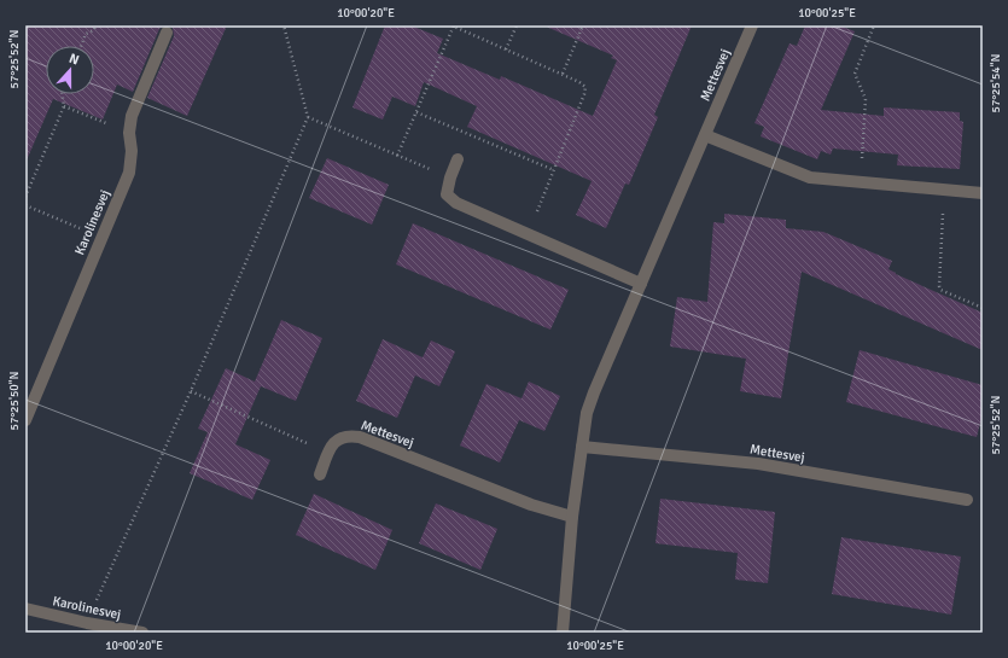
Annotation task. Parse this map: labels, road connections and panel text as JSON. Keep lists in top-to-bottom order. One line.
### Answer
{"streets":{"street":["Mettesvej","Karolinesvej"]},"north":"top","coordinates":["10°00'20\"E","10°00'25\"E","57°25'52\"N","57°25'54\"N","57°25'50\"N"]}
